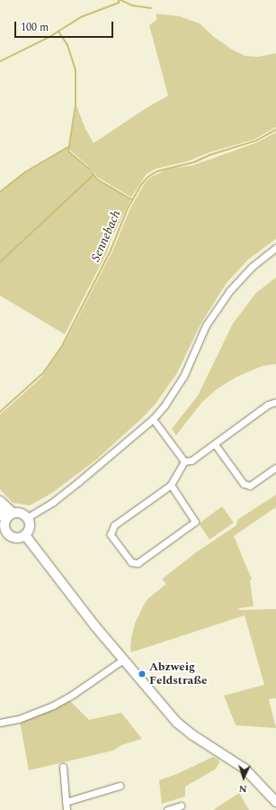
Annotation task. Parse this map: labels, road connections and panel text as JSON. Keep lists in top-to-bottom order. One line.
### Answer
{"water":["Sennebach"],"places":["Abzweig Feldstraße"],"scale_bar":"100 m","north":"bottom"}
